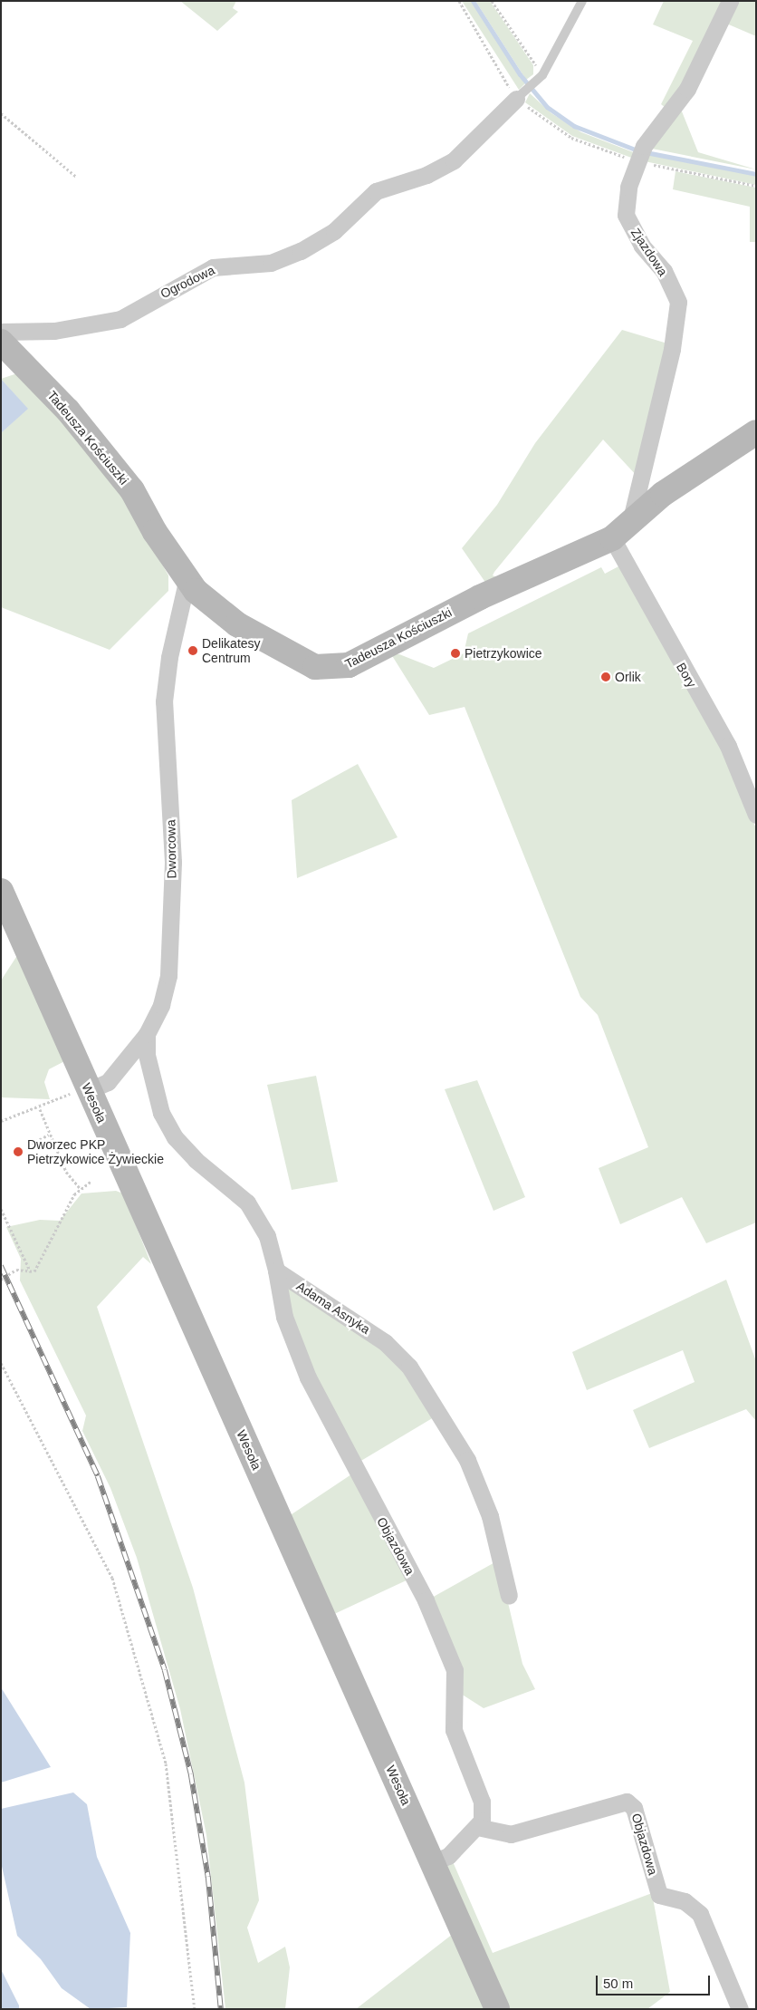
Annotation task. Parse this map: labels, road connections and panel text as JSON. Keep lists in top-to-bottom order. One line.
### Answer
{"streets":{"main road":["Tadeusza Kościuszki","Wesoła"],"street":["Zjazdowa","Ogrodowa","Bory","Dworcowa","Adama Asnyka","Objazdowa"]},"crossings":[["Zjazdowa","Tadeusza Kościuszki"],["Zjazdowa","Bory"],["Tadeusza Kościuszki","Bory"],["Tadeusza Kościuszki","Dworcowa"],["Dworcowa","Wesoła"],["Adama Asnyka","Objazdowa"]],"places":["Delikatesy Centrum","Pietrzykowice","Orlik","Dworzec PKP Pietrzykowice Żywieckie"],"scale_bar":"50 m"}
